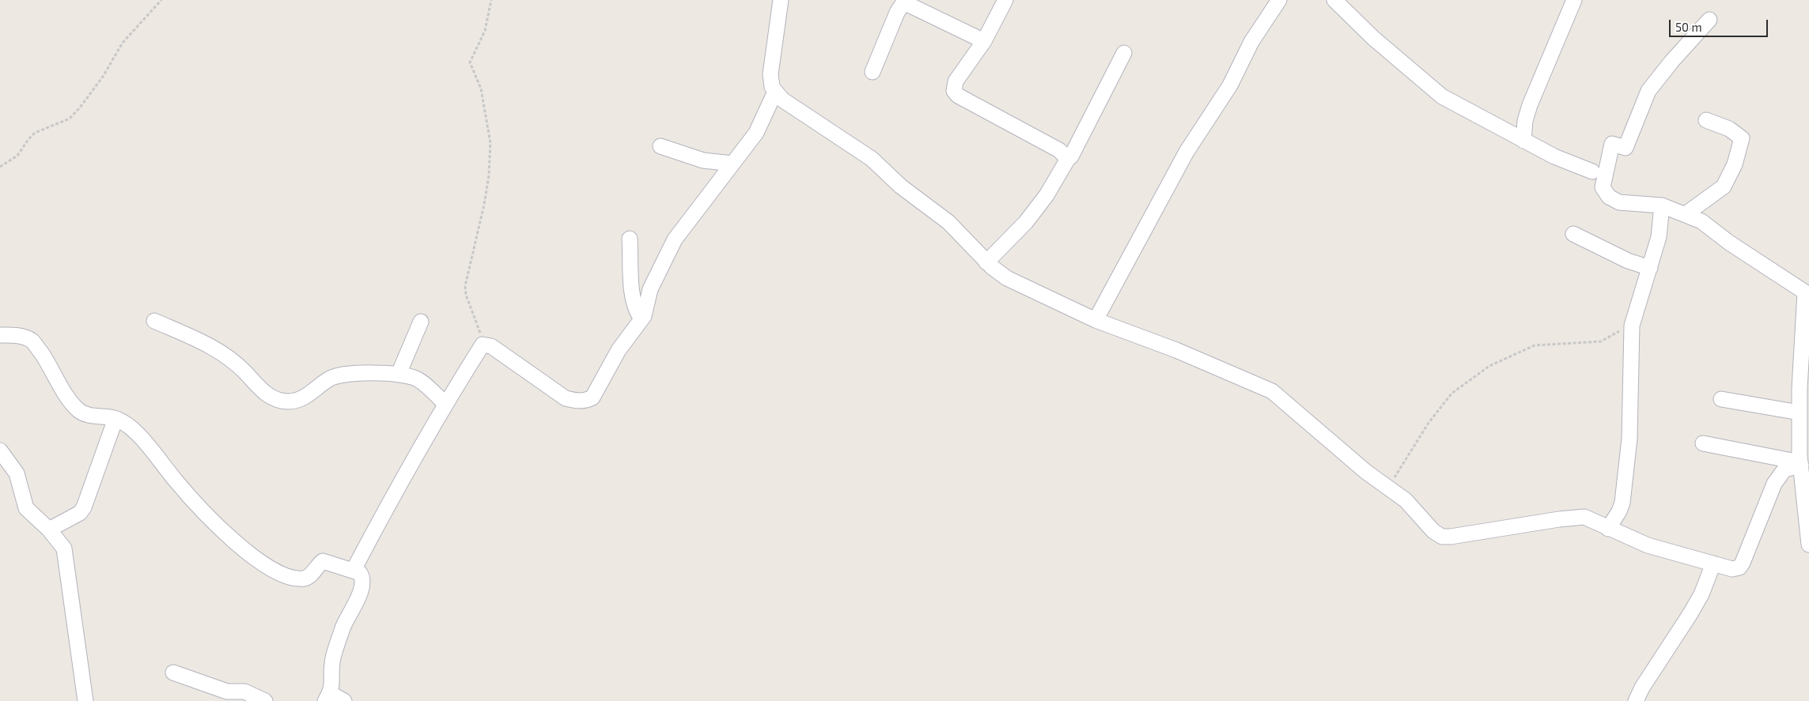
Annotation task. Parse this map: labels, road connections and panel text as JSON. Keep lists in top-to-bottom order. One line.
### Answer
{"scale_bar":"50 m"}
